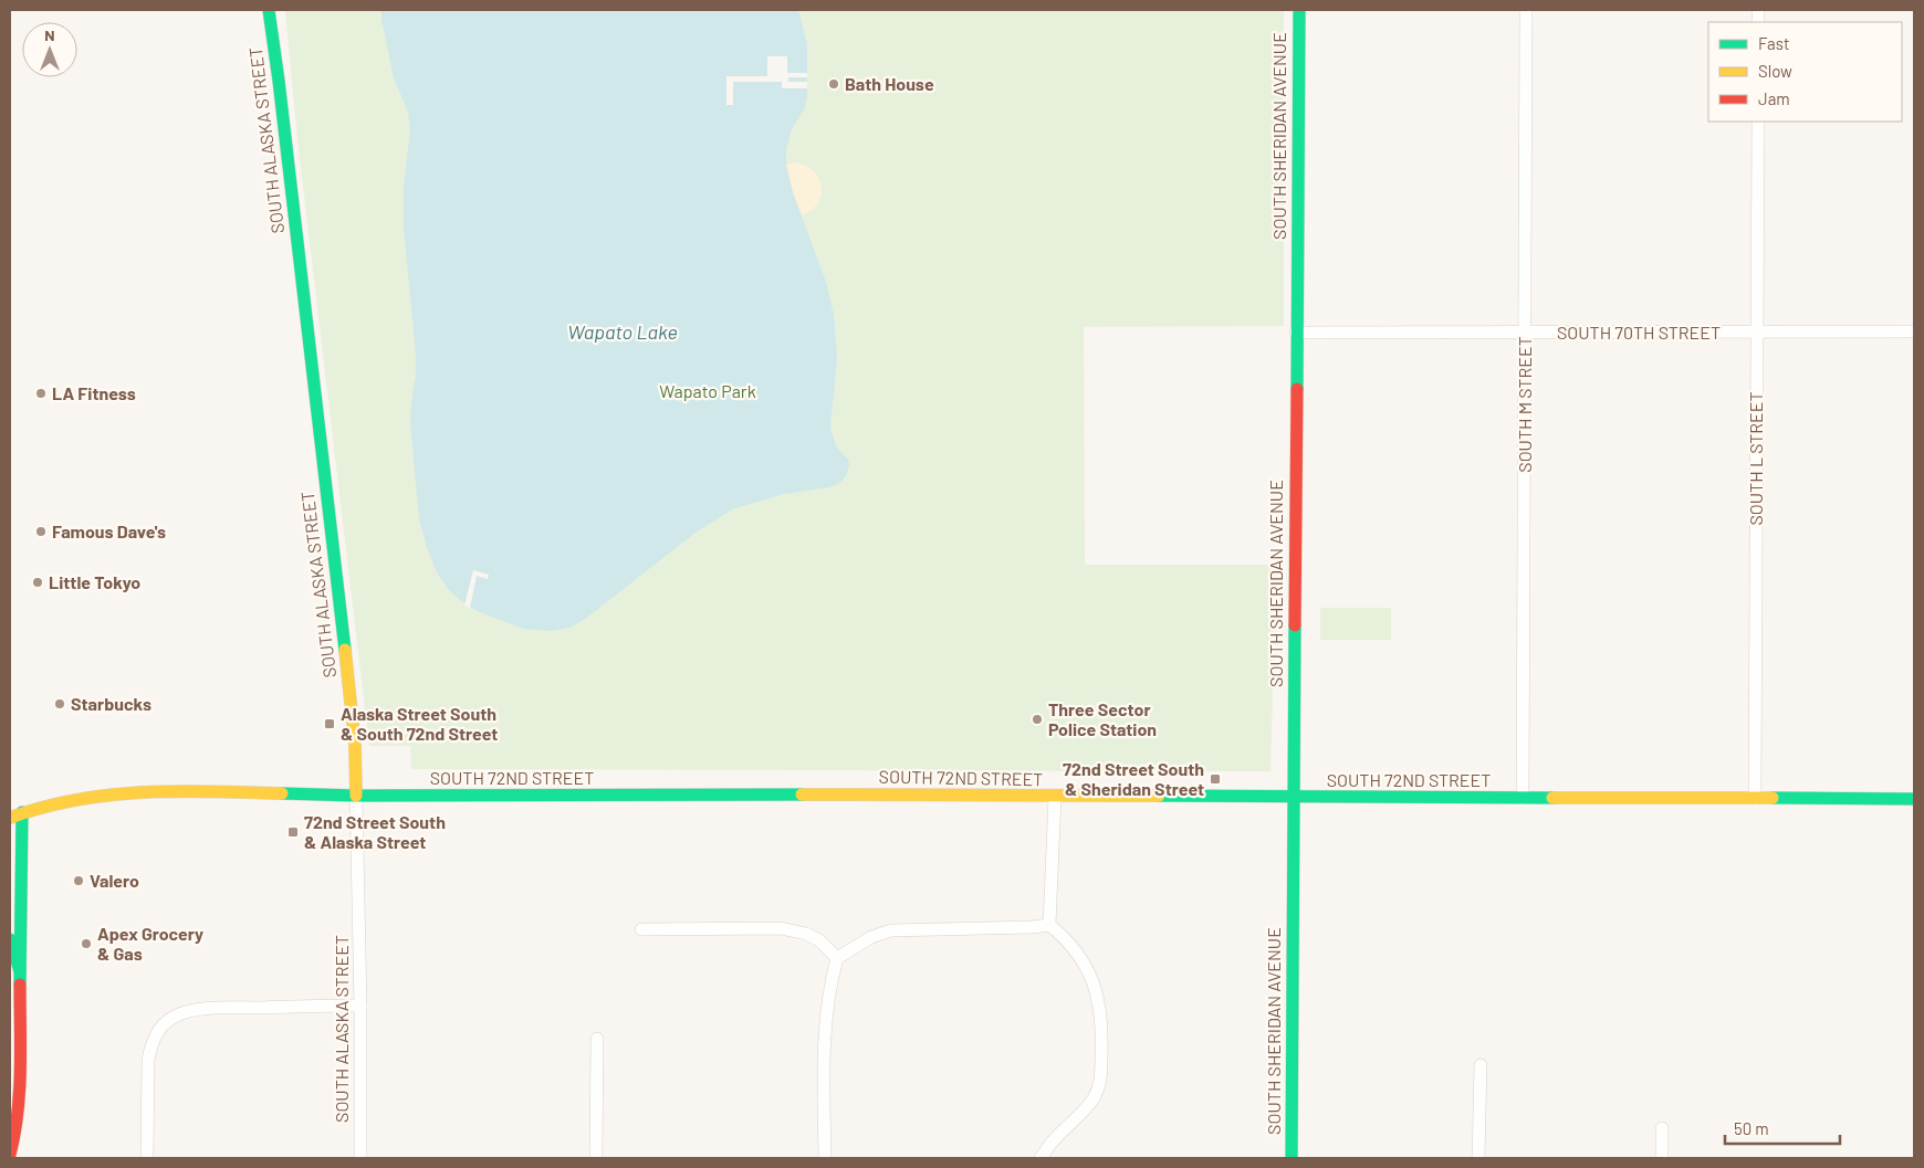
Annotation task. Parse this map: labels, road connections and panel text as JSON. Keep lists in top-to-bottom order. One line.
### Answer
{"streets":{"main road":["SOUTH SHERIDAN AVENUE","SOUTH ALASKA STREET","SOUTH 72ND STREET"],"street":["SOUTH 70TH STREET","SOUTH M STREET","SOUTH L STREET"]},"crossings":[["SOUTH SHERIDAN AVENUE","SOUTH 70TH STREET"],["SOUTH SHERIDAN AVENUE","SOUTH 72ND STREET"],["SOUTH ALASKA STREET","SOUTH 72ND STREET"],["SOUTH 70TH STREET","SOUTH M STREET"],["SOUTH 70TH STREET","SOUTH L STREET"],["SOUTH M STREET","SOUTH 72ND STREET"],["SOUTH L STREET","SOUTH 72ND STREET"]],"water":["Wapato Lake"],"parks":["Wapato Park"],"places":{"other":["Bath House","LA Fitness","Famous Dave's","Little Tokyo","Starbucks","Three Sector Police Station","Valero","Apex Grocery & Gas"],"transit":["Alaska Street South & South 72nd Street","72nd Street South & Sheridan Street","72nd Street South & Alaska Street"]},"legend":["Fast","Slow","Jam"],"scale_bar":"50 m","north":"top"}
